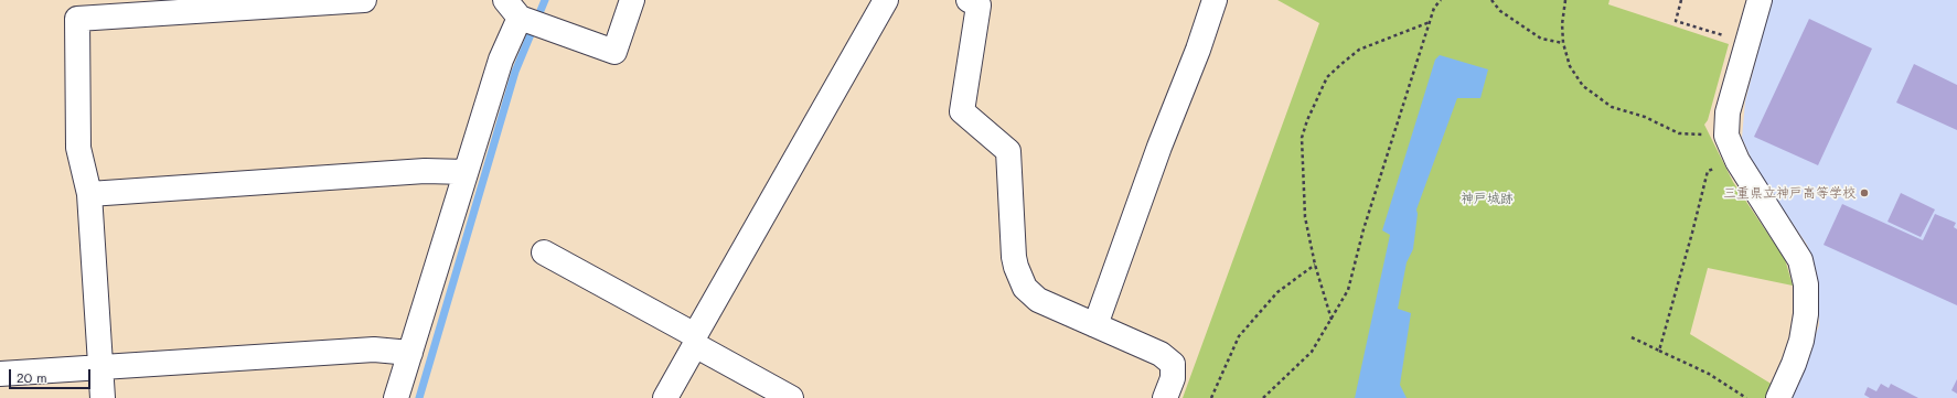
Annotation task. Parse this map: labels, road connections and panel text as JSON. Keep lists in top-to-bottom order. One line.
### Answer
{"parks":["神戸城跡"],"places":["三重県立神戸高等学校"],"scale_bar":"20 m"}
